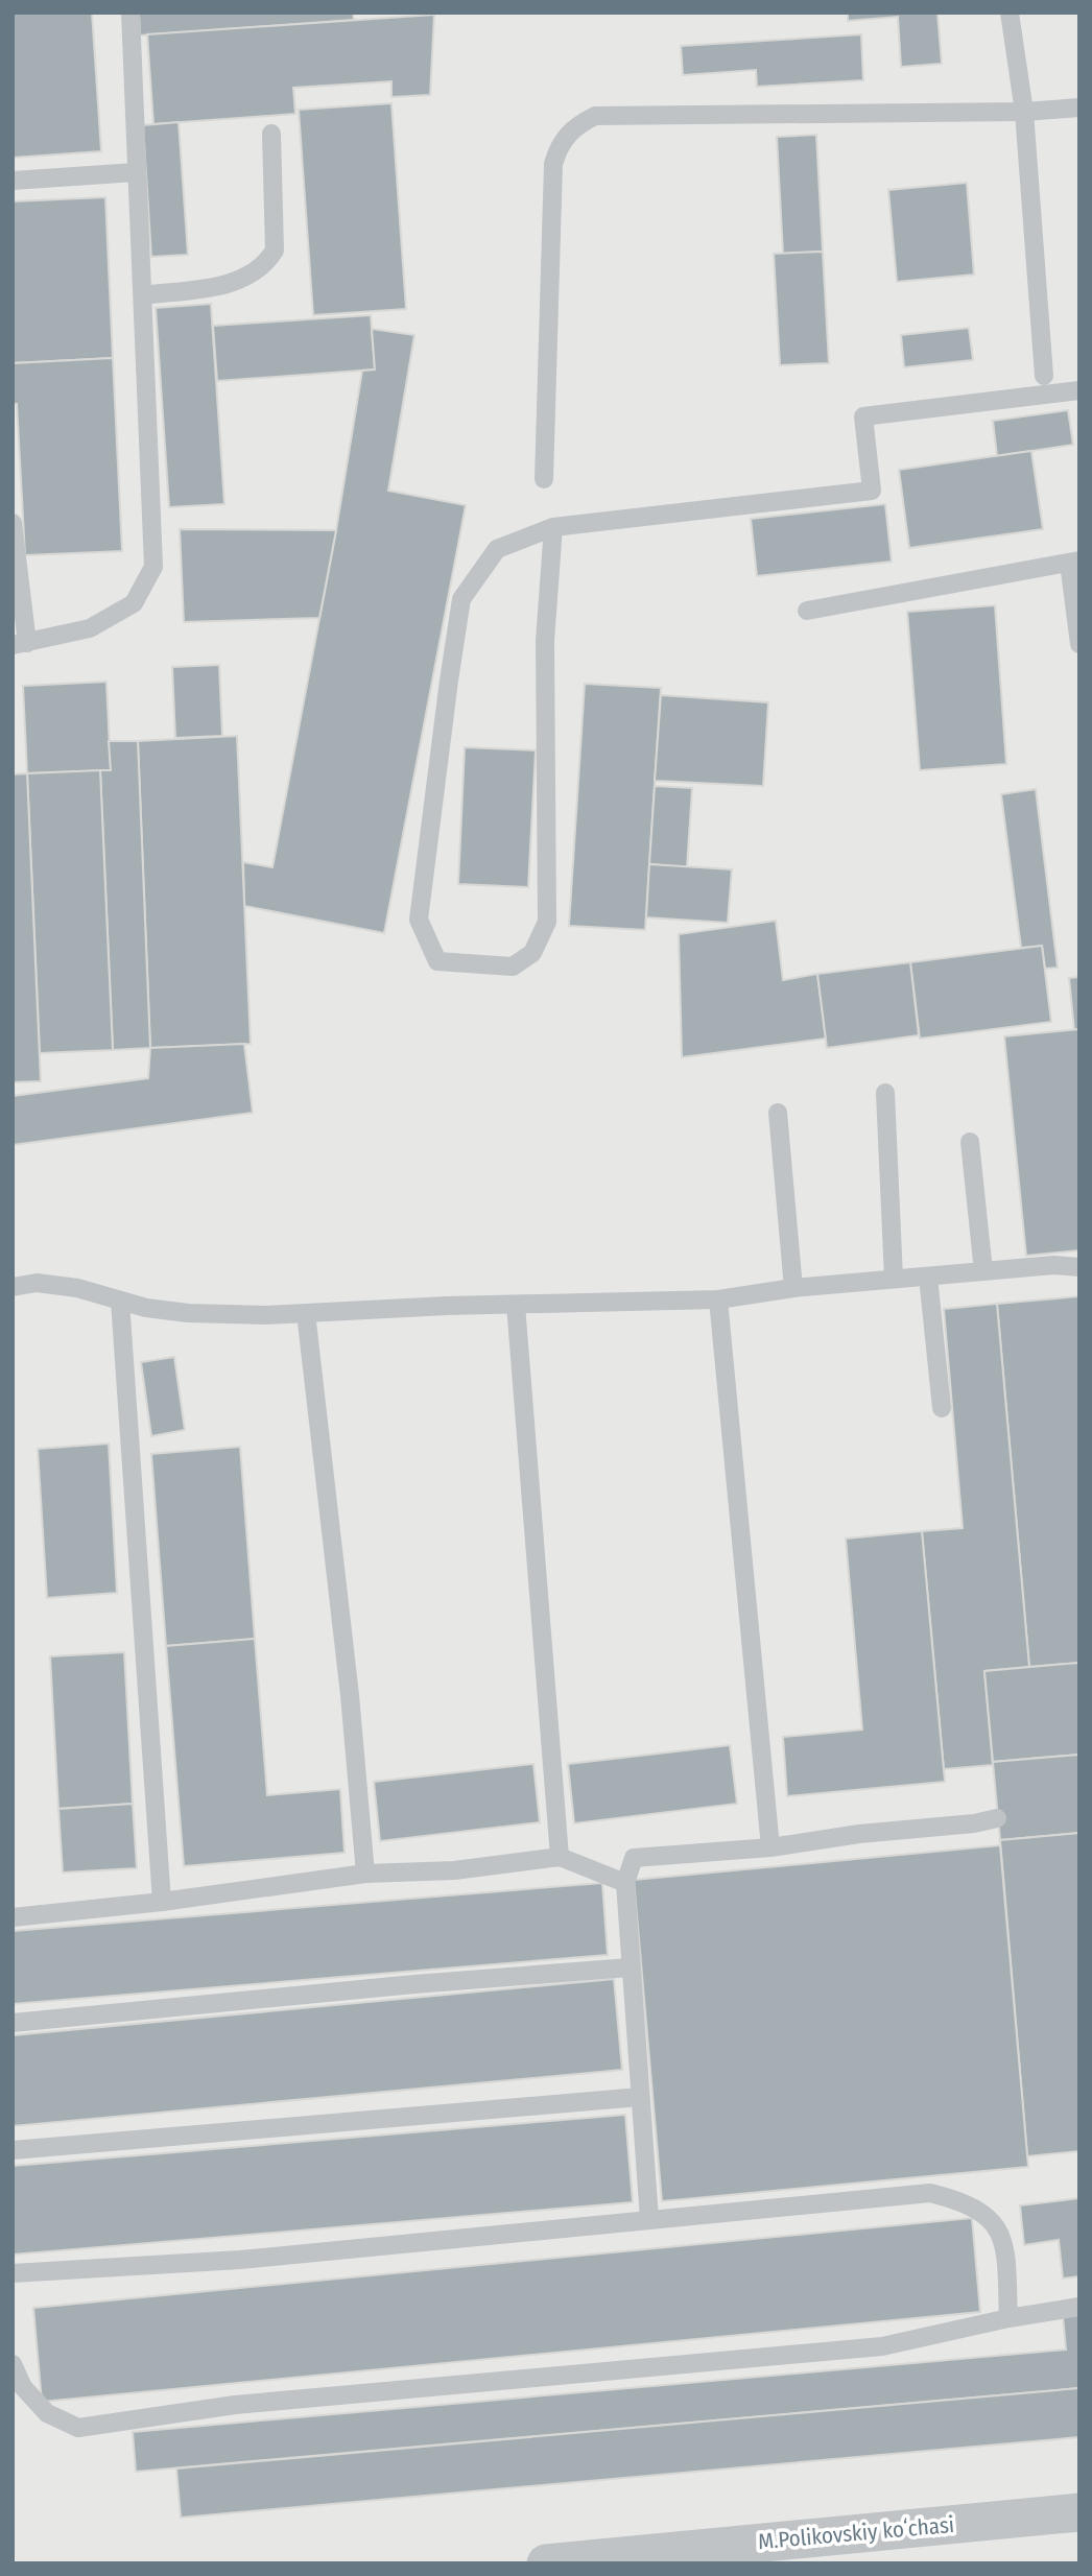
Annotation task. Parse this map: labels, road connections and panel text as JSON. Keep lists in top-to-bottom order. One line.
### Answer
{"streets":{"street":["M.Polikovskiy koʻchasi"]}}
